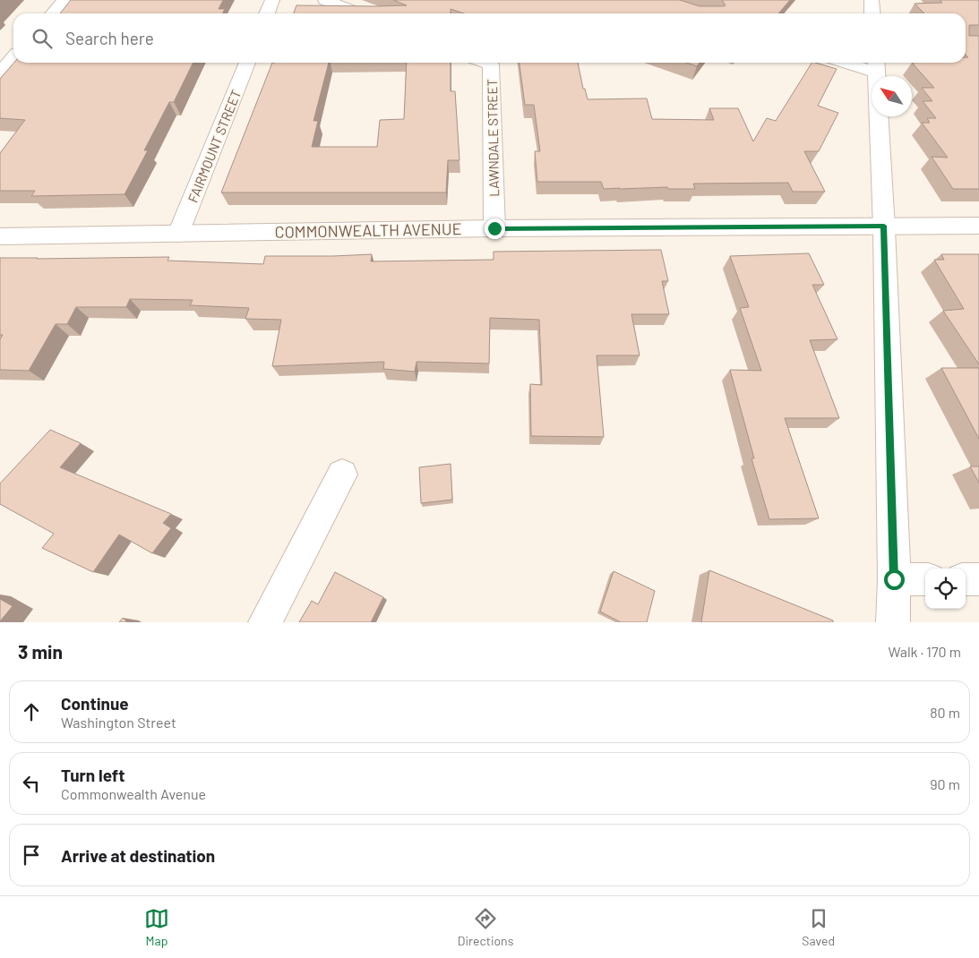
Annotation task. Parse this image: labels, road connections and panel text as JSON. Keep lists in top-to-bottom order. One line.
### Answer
{"streets":{"street":["LAWNDALE STREET","FAIRMOUNT STREET","COMMONWEALTH AVENUE"]},"crossings":[["LAWNDALE STREET","COMMONWEALTH AVENUE"],["FAIRMOUNT STREET","COMMONWEALTH AVENUE"]],"north":"top left","page":{"search":"Search here","heading":["3 min","Walk · 170 m"],"list":[["Continue","Washington Street","80 m"],["Turn left","Commonwealth Avenue","90 m"],"Arrive at destination"],"nav":["Map","Directions","Saved"]}}
